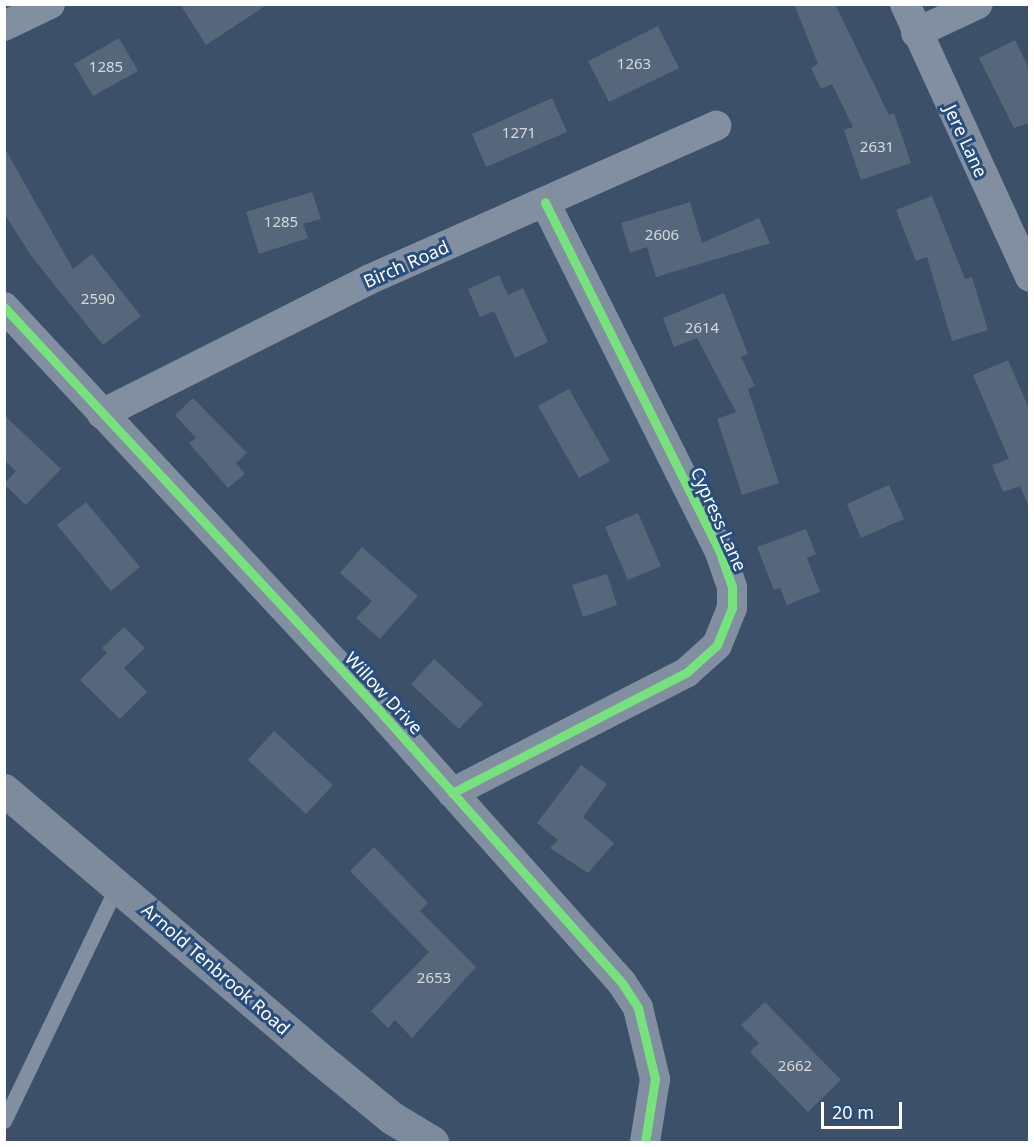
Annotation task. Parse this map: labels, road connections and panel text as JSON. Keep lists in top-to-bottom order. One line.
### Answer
{"streets":{"street":["Jere Lane","Birch Road","Cypress Lane","Willow Drive","Arnold Tenbrook Road"]},"crossings":[["Birch Road","Cypress Lane"],["Birch Road","Willow Drive"],["Cypress Lane","Willow Drive"]],"house_numbers":["1263","1285","1271","2631","1285","2606","2590","2614","2653","2662"],"scale_bar":"20 m"}
